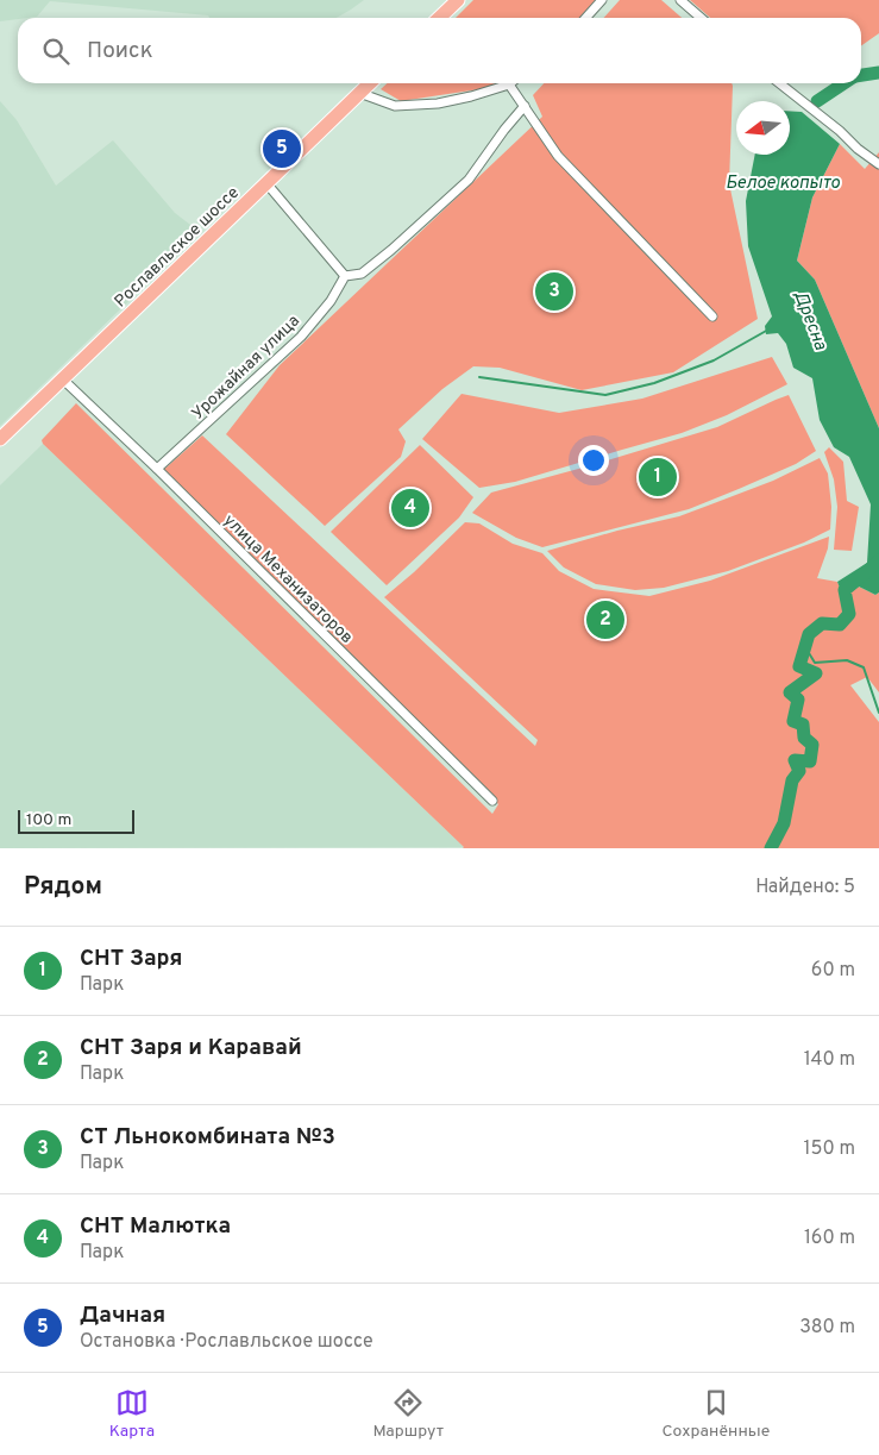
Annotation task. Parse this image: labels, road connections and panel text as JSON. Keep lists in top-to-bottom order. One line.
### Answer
{"streets":{"main road":["Рославльское шоссе"],"street":["Урожайная улица","улица Механизаторов"]},"crossings":[["Рославльское шоссе","улица Механизаторов"],["Урожайная улица","улица Механизаторов"]],"water":["Белое копыто","Дресна"],"scale_bar":"100 m","north":"left","page":{"search":"Поиск","pins":["5","3","1","4","2"],"scale":"100 m","heading":["Рядом","Найдено: 5"],"list":[{"mark":"1","name":"СНТ Заря","note":"Парк","value":"60 m"},{"mark":"2","name":"СНТ Заря и Каравай","note":"Парк","value":"140 m"},{"mark":"3","name":"СТ Льнокомбината №3","note":"Парк","value":"150 m"},{"mark":"4","name":"СНТ Малютка","note":"Парк","value":"160 m"},{"mark":"5","name":"Дачная","note":"Остановка · Рославльское шоссе","value":"380 m"}],"nav":["Карта","Маршрут","Сохранённые"]}}
